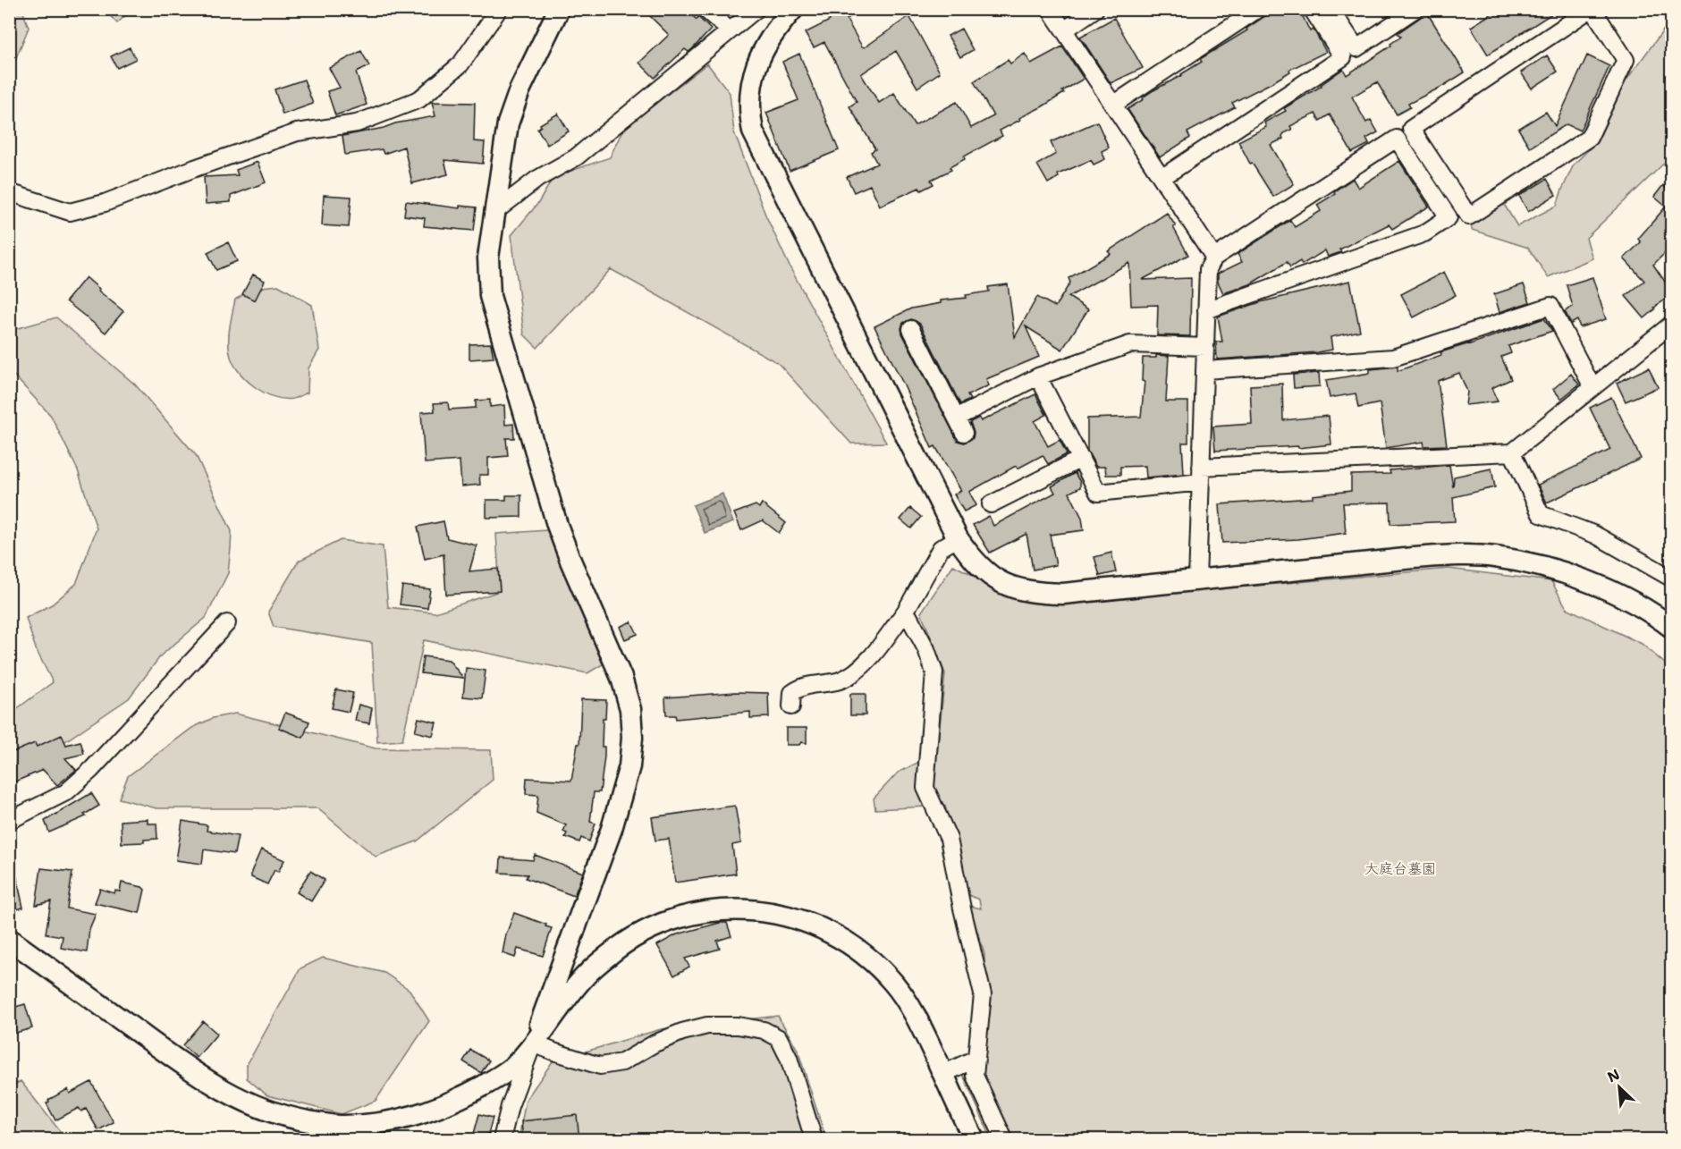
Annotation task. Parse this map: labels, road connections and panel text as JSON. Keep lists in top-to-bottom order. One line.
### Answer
{"parks":["大庭台墓園"],"north":"top left"}
